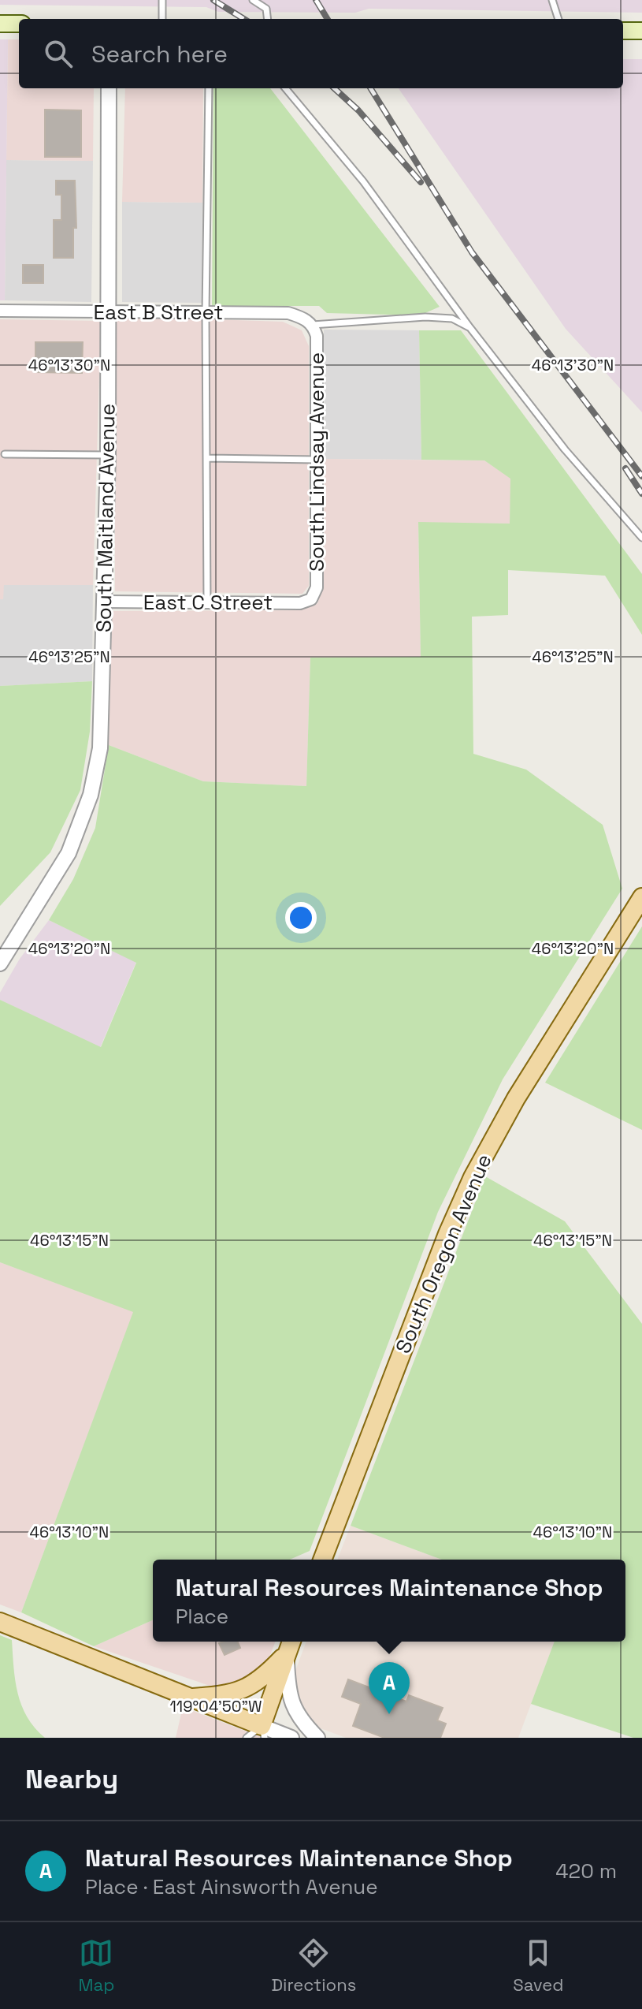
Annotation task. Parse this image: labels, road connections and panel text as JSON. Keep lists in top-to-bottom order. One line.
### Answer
{"streets":{"main road":["South Oregon Avenue"],"street":["East B Street","South Lindsay Avenue","South Maitland Avenue","East C Street"]},"crossings":[["East B Street","South Lindsay Avenue"],["East B Street","South Maitland Avenue"],["South Lindsay Avenue","East C Street"],["South Maitland Avenue","East C Street"]],"page":{"search":"Search here","popup":["Natural Resources Maintenance Shop","Place"],"pins":"A","heading":"Nearby","list":[{"mark":"A","name":"Natural Resources Maintenance Shop","note":"Place · East Ainsworth Avenue","value":"420 m"}],"nav":["Map","Directions","Saved"]},"coordinates":["46°13'30\"N","46°13'25\"N","46°13'20\"N","46°13'15\"N","46°13'10\"N","119°04'50\"W"]}
